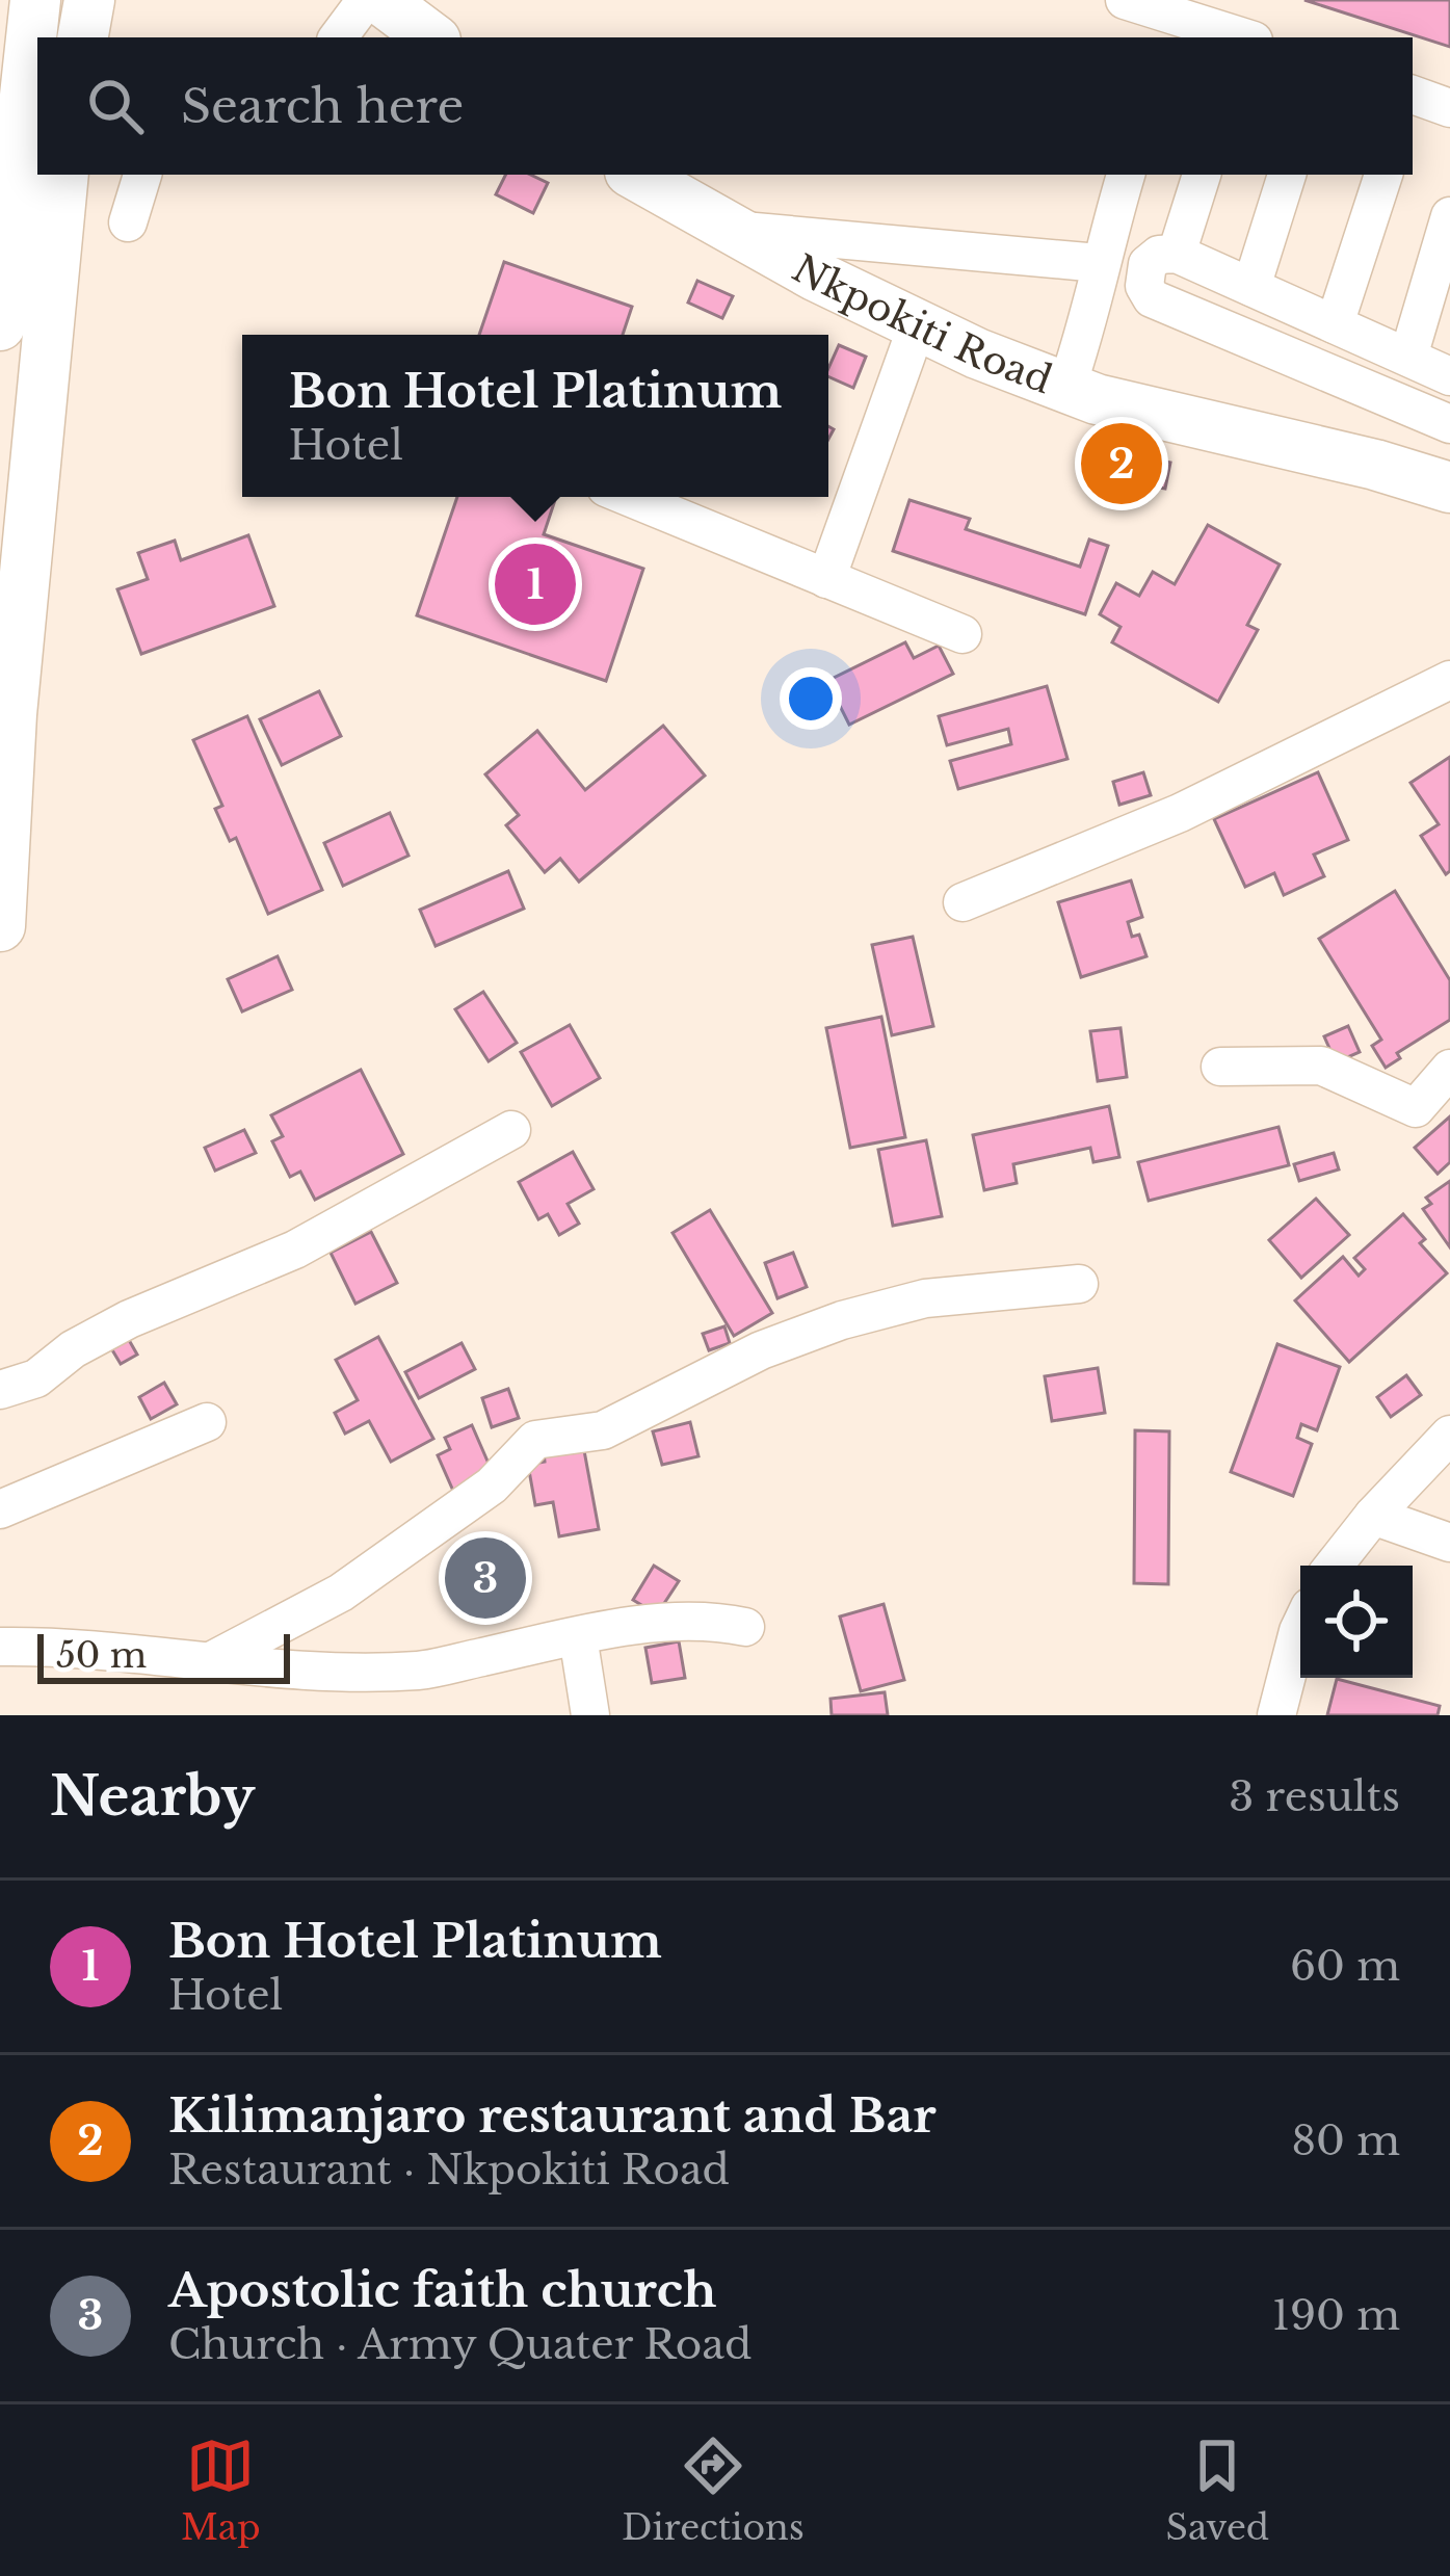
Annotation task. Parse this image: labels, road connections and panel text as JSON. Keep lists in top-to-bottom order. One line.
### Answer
{"streets":{"main road":["Nkpokiti Road"]},"scale_bar":"50 m","page":{"search":"Search here","popup":["Bon Hotel Platinum","Hotel"],"pins":["2","1","3"],"scale":"50 m","heading":["Nearby","3 results"],"list":[{"mark":"1","name":"Bon Hotel Platinum","note":"Hotel","value":"60 m"},{"mark":"2","name":"Kilimanjaro restaurant and Bar","note":"Restaurant · Nkpokiti Road","value":"80 m"},{"mark":"3","name":"Apostolic faith church","note":"Church · Army Quater Road","value":"190 m"}],"nav":["Map","Directions","Saved"]}}
